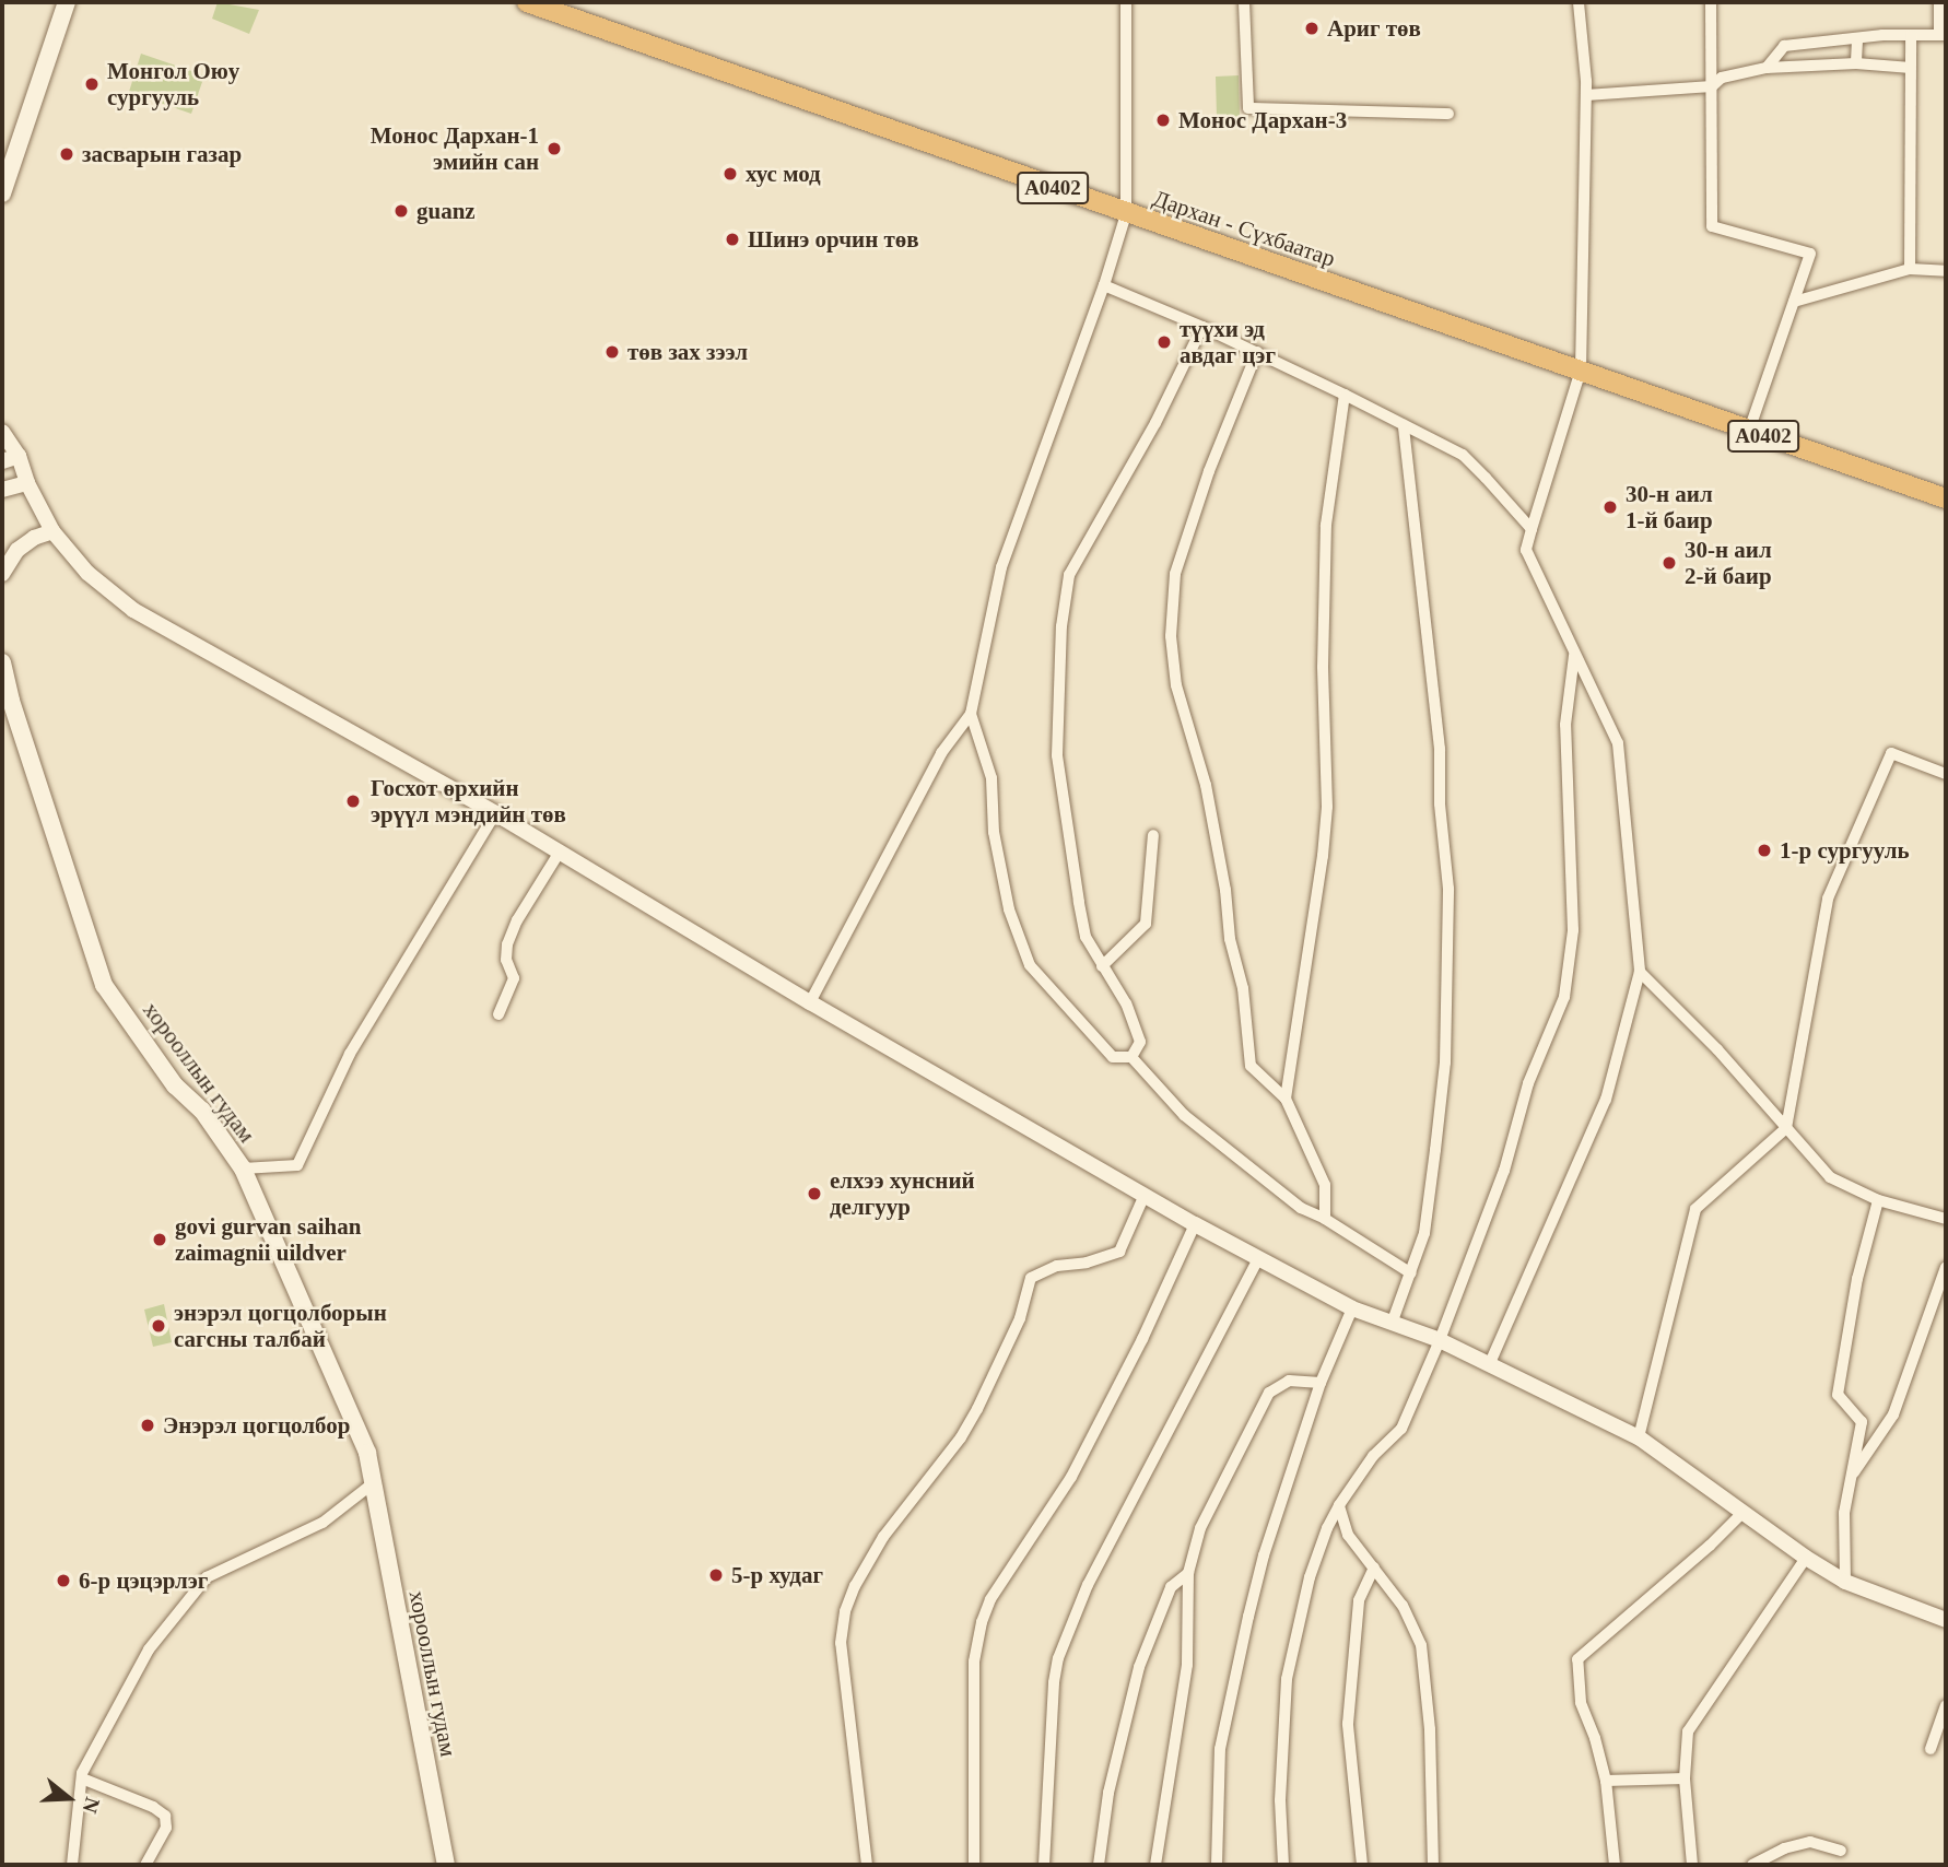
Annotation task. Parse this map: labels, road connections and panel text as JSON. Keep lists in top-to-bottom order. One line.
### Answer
{"streets":{"highway":["A0402","Дархан - Сүхбаатар"],"main road":["хорооллын гудам"]},"places":["Ариг төв","Монгол Оюу сургууль","Монос Дархан-3","Монос Дархан-1 эмийн сан","засварын газар","хус мод","guanz","Шинэ орчин төв","түүхи эд авдаг цэг","төв зах зээл","30-н аил 1-й баир","30-н аил 2-й баир","Госхот өрхийн эрүүл мэндийн төв","1-р сургууль","елхээ хунсний делгуур","govi gurvan saihan zaimagnii uildver","энэрэл цогцолборын сагсны талбай","Энэрэл цогцолбор","5-р худаг","6-р цэцэрлэг"],"north":"right"}
